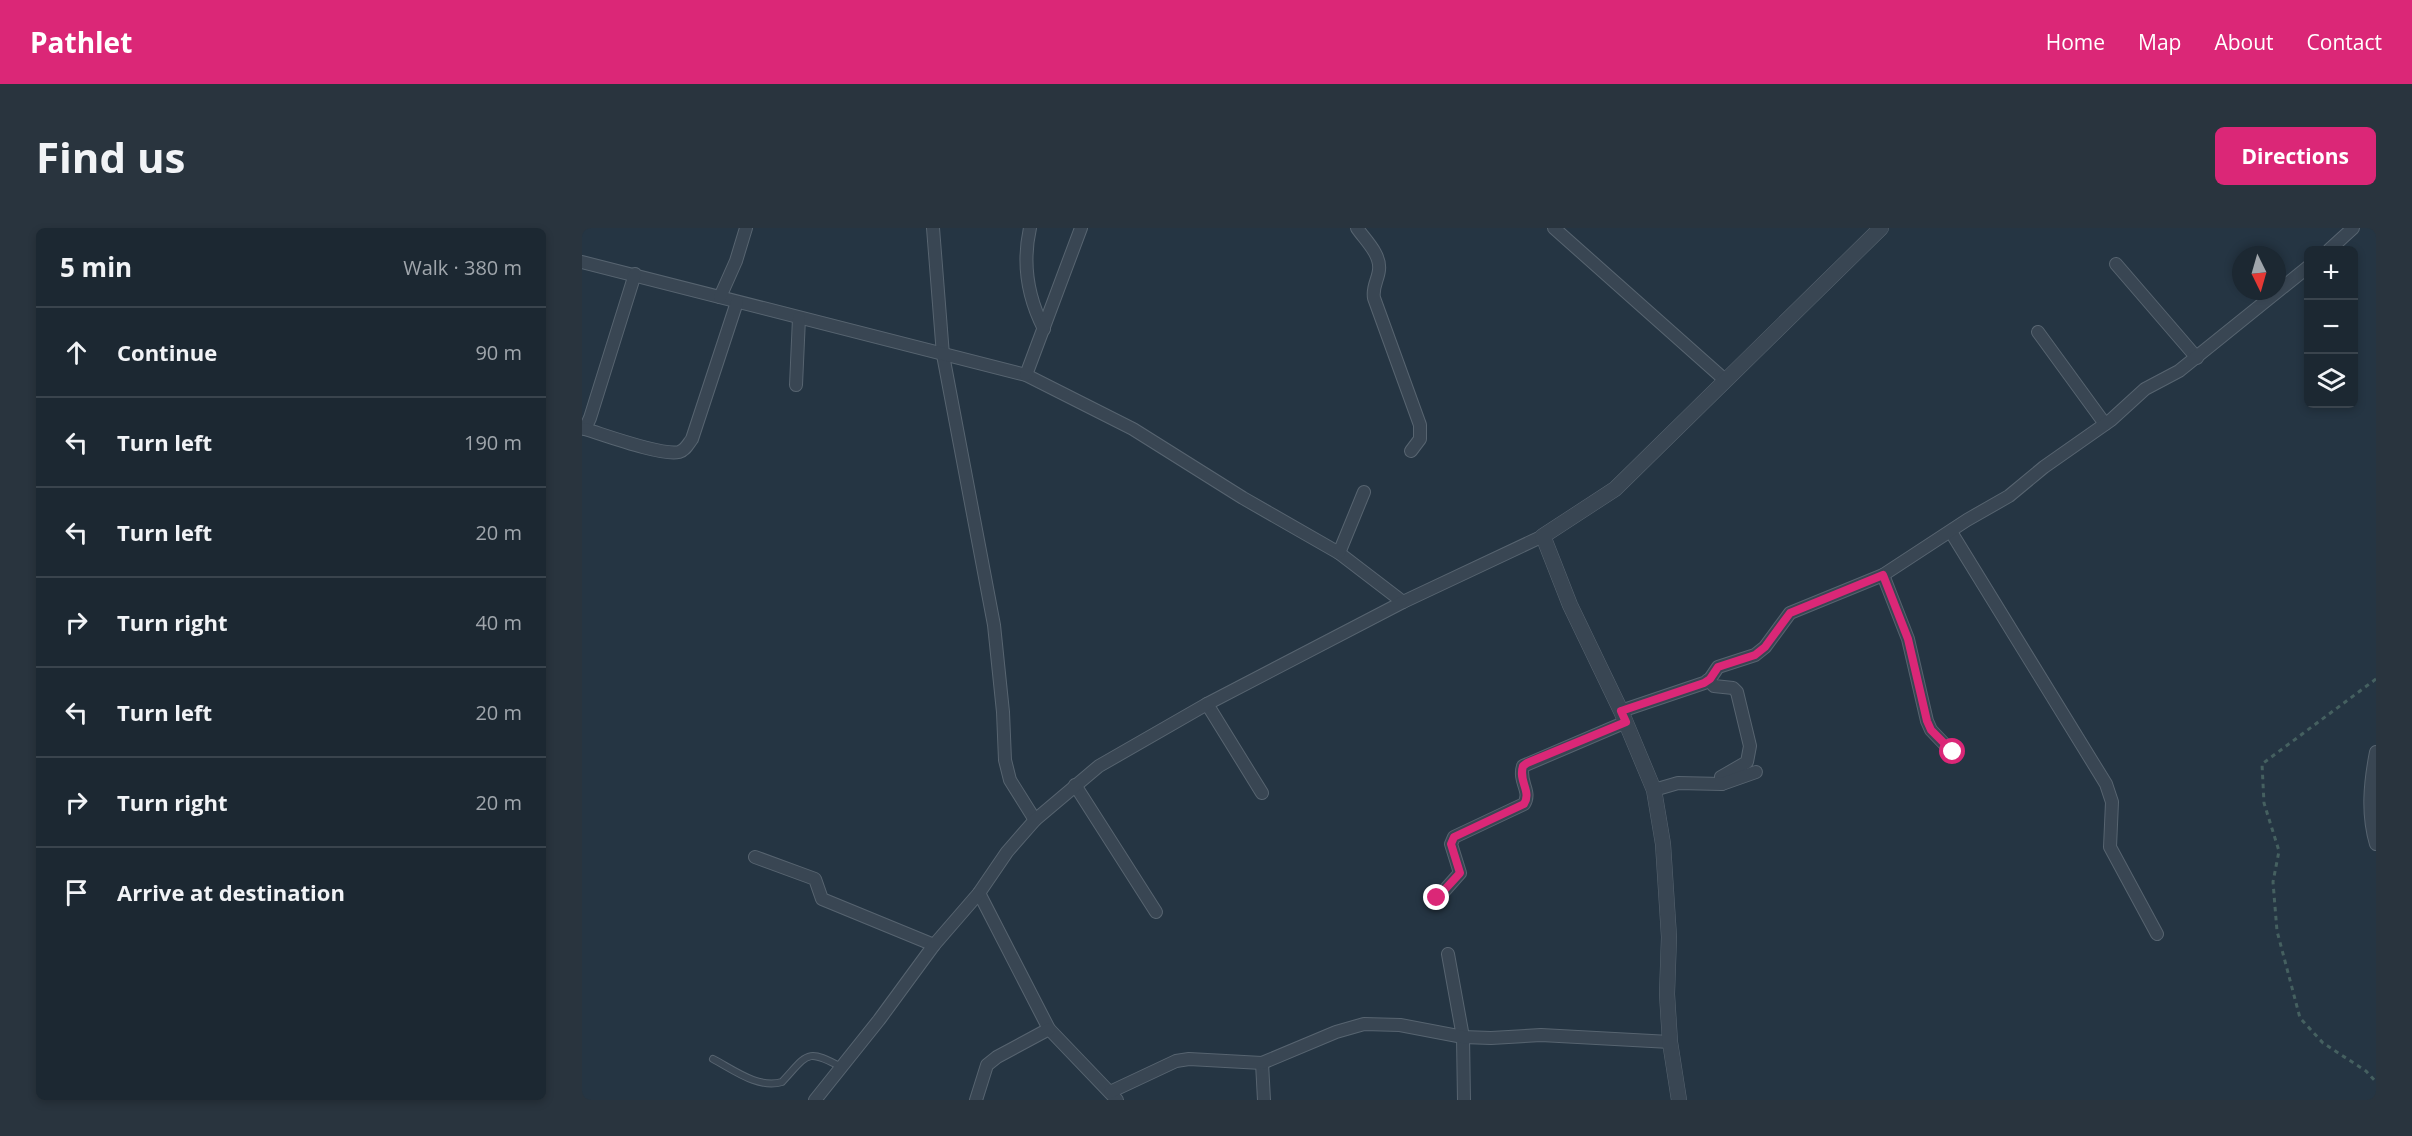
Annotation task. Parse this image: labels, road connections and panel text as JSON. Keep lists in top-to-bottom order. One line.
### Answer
{"north":"bottom","page":{"header":"Pathlet","nav":["Home","Map","About","Contact"],"buttons":"Directions","title":"Find us","heading":["5 min","Walk · 380 m"],"map_buttons":["+","−"],"list":[["Continue","90 m"],["Turn left","190 m"],["Turn left","20 m"],["Turn right","40 m"],["Turn left","20 m"],["Turn right","20 m"],"Arrive at destination"]}}
